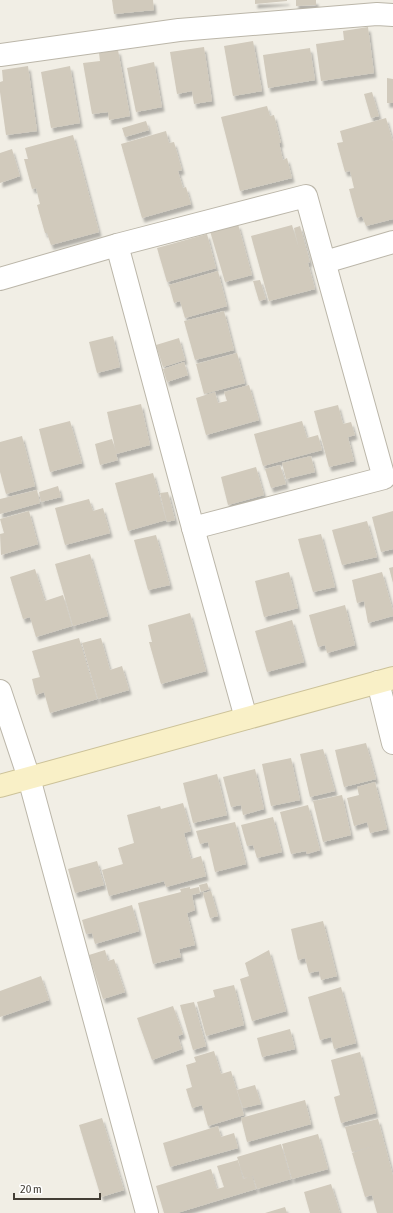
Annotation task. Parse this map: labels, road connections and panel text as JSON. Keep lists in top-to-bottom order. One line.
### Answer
{"scale_bar":"20 m"}
